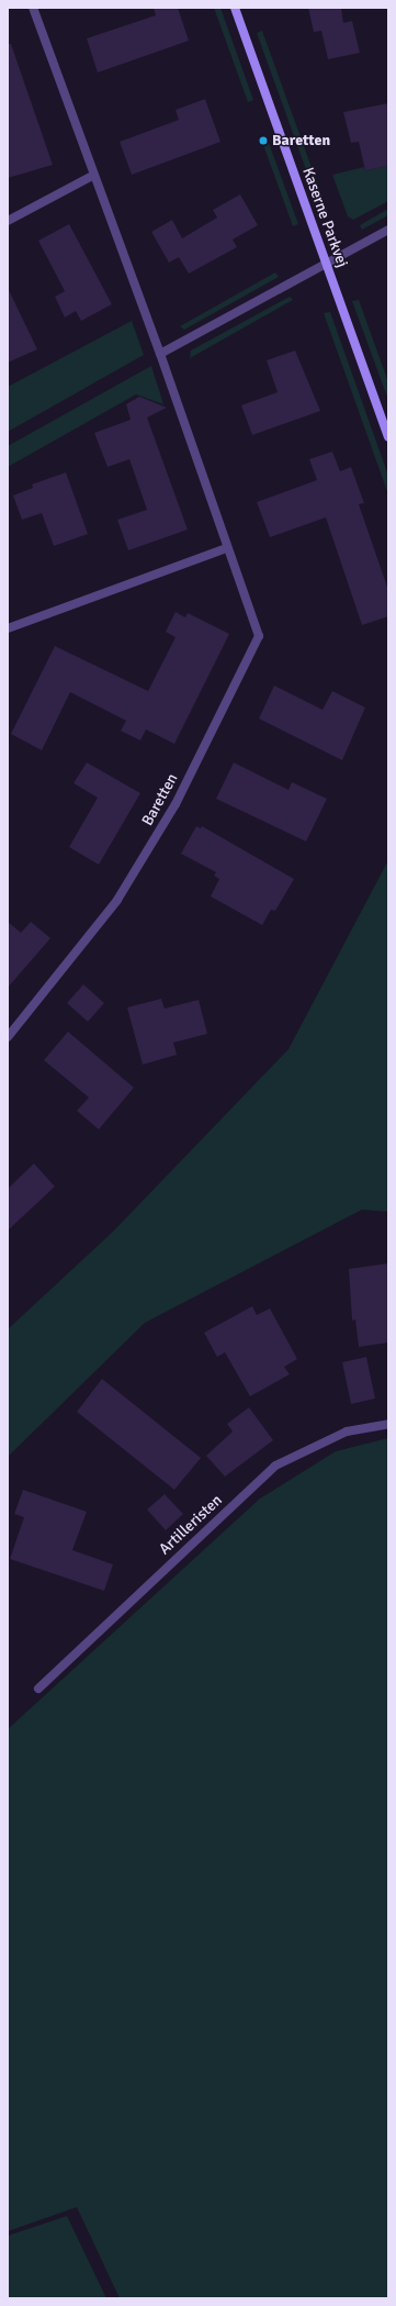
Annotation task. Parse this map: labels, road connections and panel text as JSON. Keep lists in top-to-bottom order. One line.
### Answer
{"streets":{"street":["Kaserne Parkvej","Baretten","Artilleristen"]},"places":["Baretten"]}
